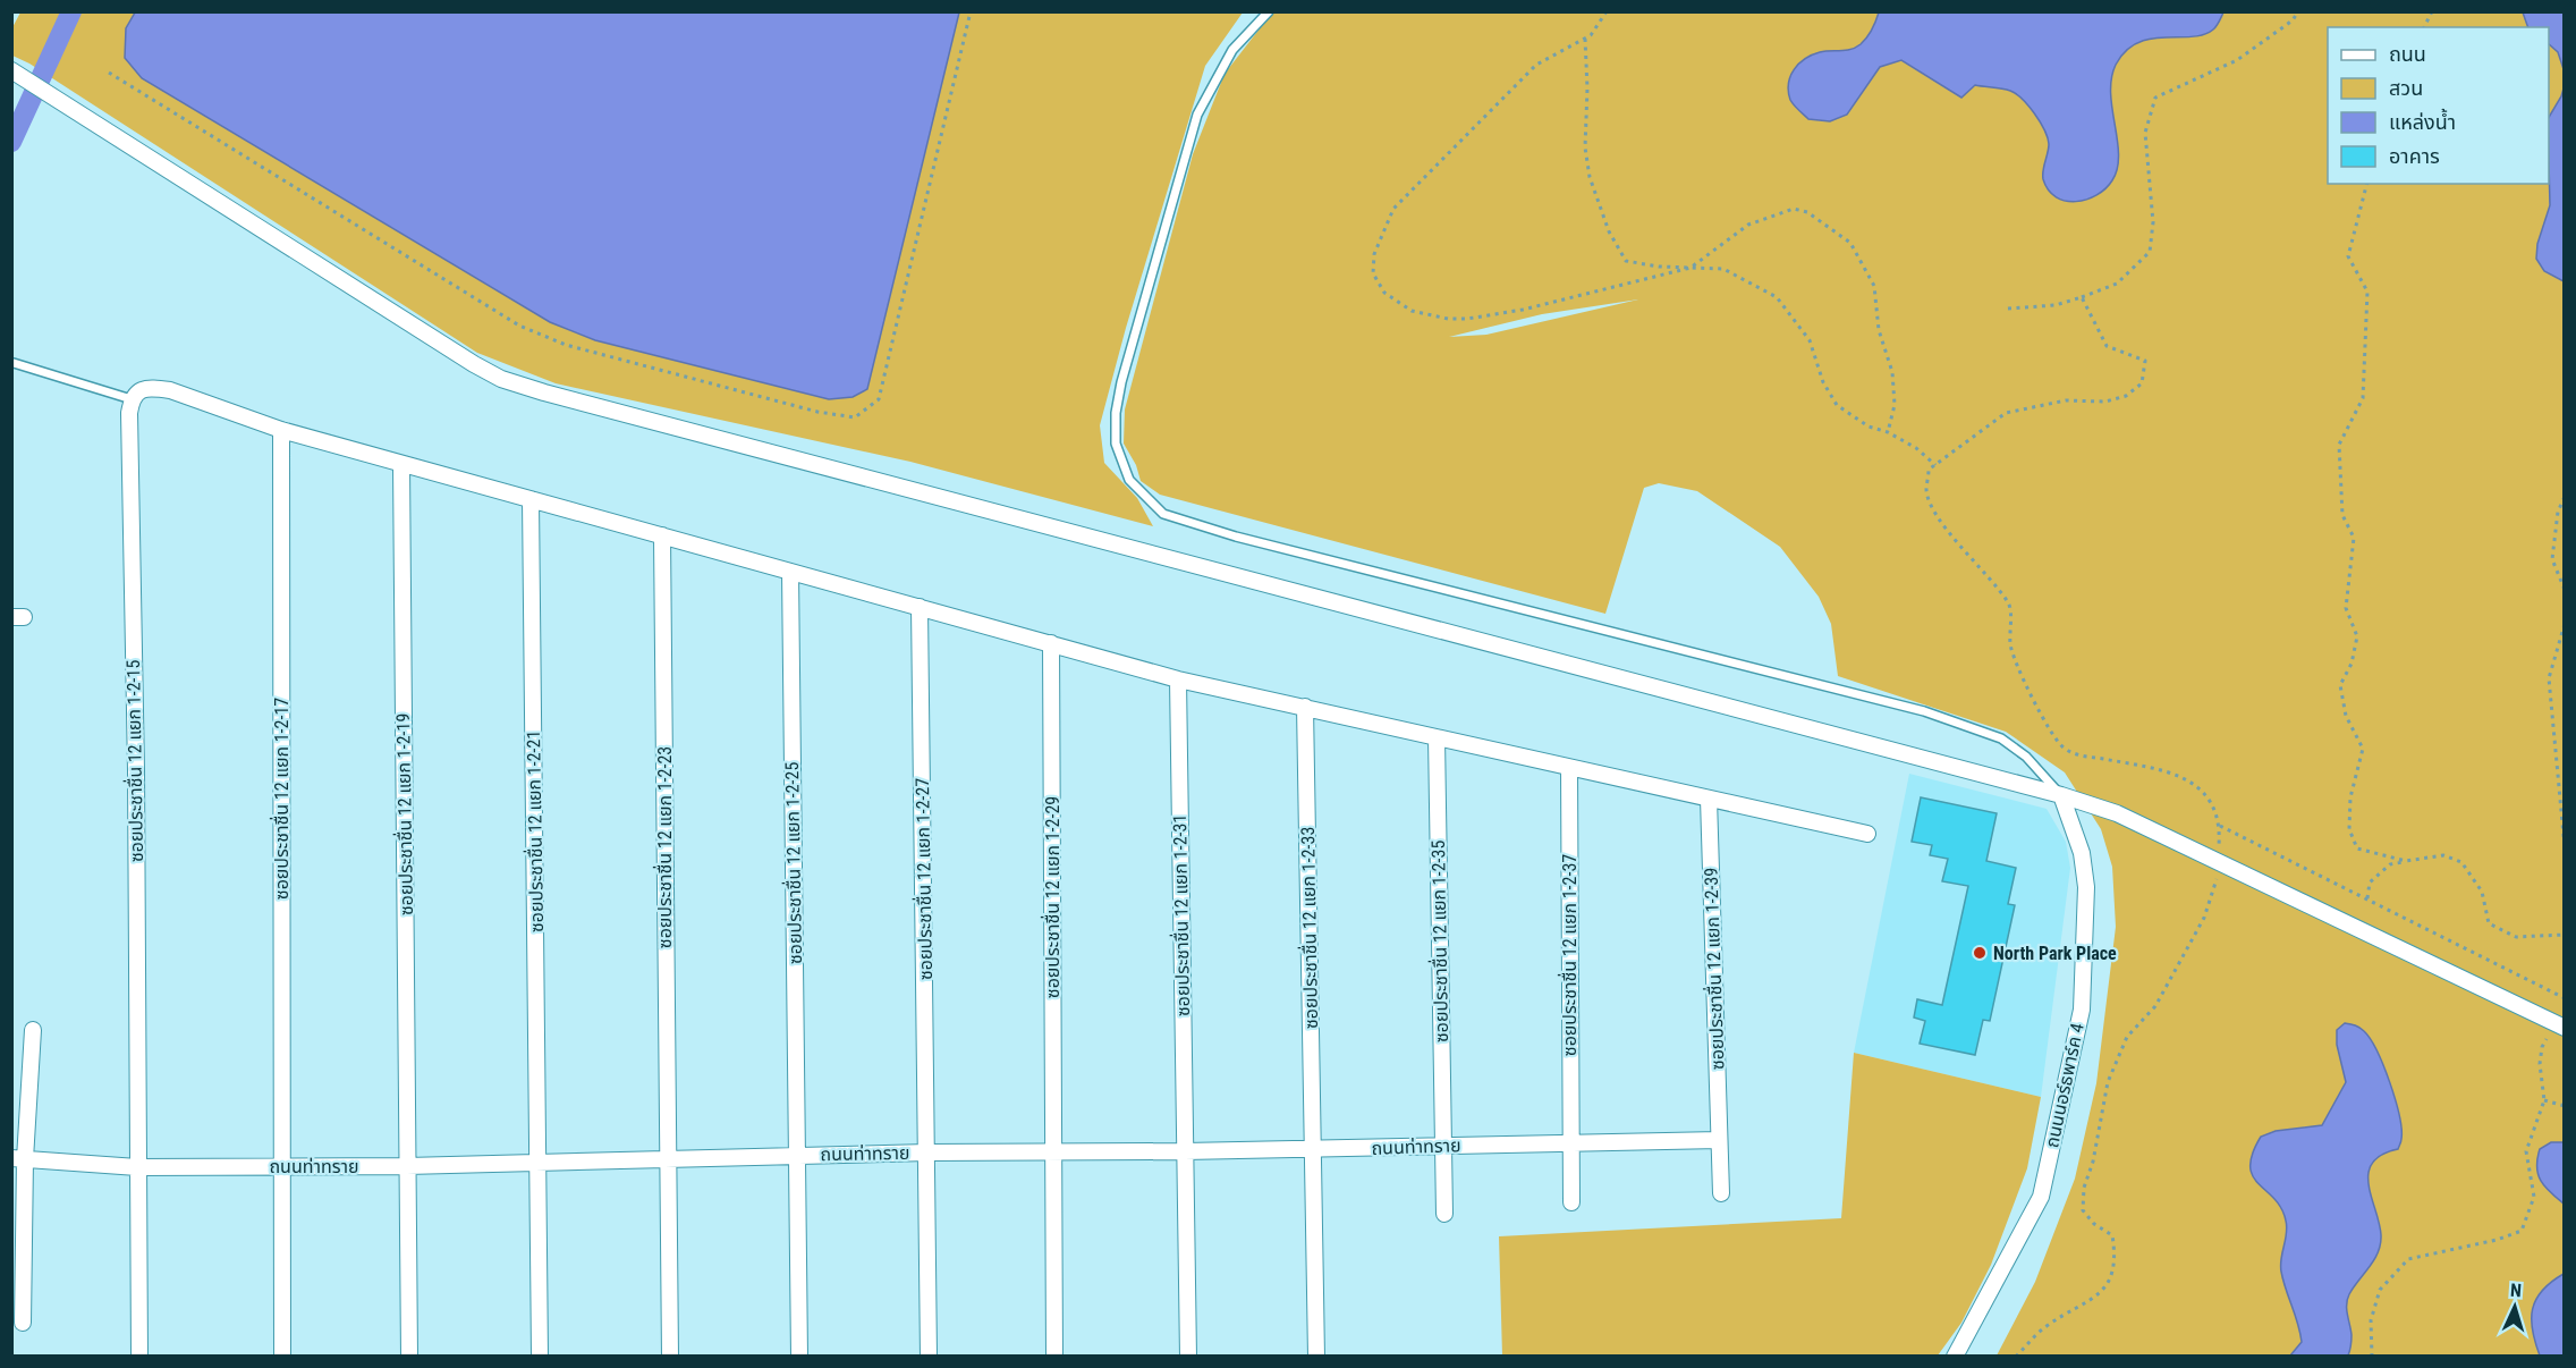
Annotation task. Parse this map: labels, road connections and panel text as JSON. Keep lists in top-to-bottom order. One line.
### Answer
{"streets":{"street":["ซอยประชาชื่น 12 แยก 1-2-15","ซอยประชาชื่น 12 แยก 1-2-17","ซอยประชาชื่น 12 แยก 1-2-19","ซอยประชาชื่น 12 แยก 1-2-21","ซอยประชาชื่น 12 แยก 1-2-23","ซอยประชาชื่น 12 แยก 1-2-25","ซอยประชาชื่น 12 แยก 1-2-27","ซอยประชาชื่น 12 แยก 1-2-29","ซอยประชาชื่น 12 แยก 1-2-31","ซอยประชาชื่น 12 แยก 1-2-33","ซอยประชาชื่น 12 แยก 1-2-35","ซอยประชาชื่น 12 แยก 1-2-37","ซอยประชาชื่น 12 แยก 1-2-39","ถนนนอร์ธพาร์ค 4","ถนนท่าทราย"]},"crossings":[["ซอยประชาชื่น 12 แยก 1-2-15","ถนนท่าทราย"],["ซอยประชาชื่น 12 แยก 1-2-17","ถนนท่าทราย"],["ซอยประชาชื่น 12 แยก 1-2-19","ถนนท่าทราย"],["ซอยประชาชื่น 12 แยก 1-2-21","ถนนท่าทราย"],["ซอยประชาชื่น 12 แยก 1-2-23","ถนนท่าทราย"],["ซอยประชาชื่น 12 แยก 1-2-25","ถนนท่าทราย"],["ซอยประชาชื่น 12 แยก 1-2-27","ถนนท่าทราย"],["ซอยประชาชื่น 12 แยก 1-2-29","ถนนท่าทราย"],["ซอยประชาชื่น 12 แยก 1-2-31","ถนนท่าทราย"],["ซอยประชาชื่น 12 แยก 1-2-33","ถนนท่าทราย"],["ซอยประชาชื่น 12 แยก 1-2-35","ถนนท่าทราย"],["ซอยประชาชื่น 12 แยก 1-2-37","ถนนท่าทราย"],["ซอยประชาชื่น 12 แยก 1-2-39","ถนนท่าทราย"]],"places":["North Park Place"],"legend":["ถนน","สวน","แหล่งน้ำ","อาคาร"],"north":"top"}
